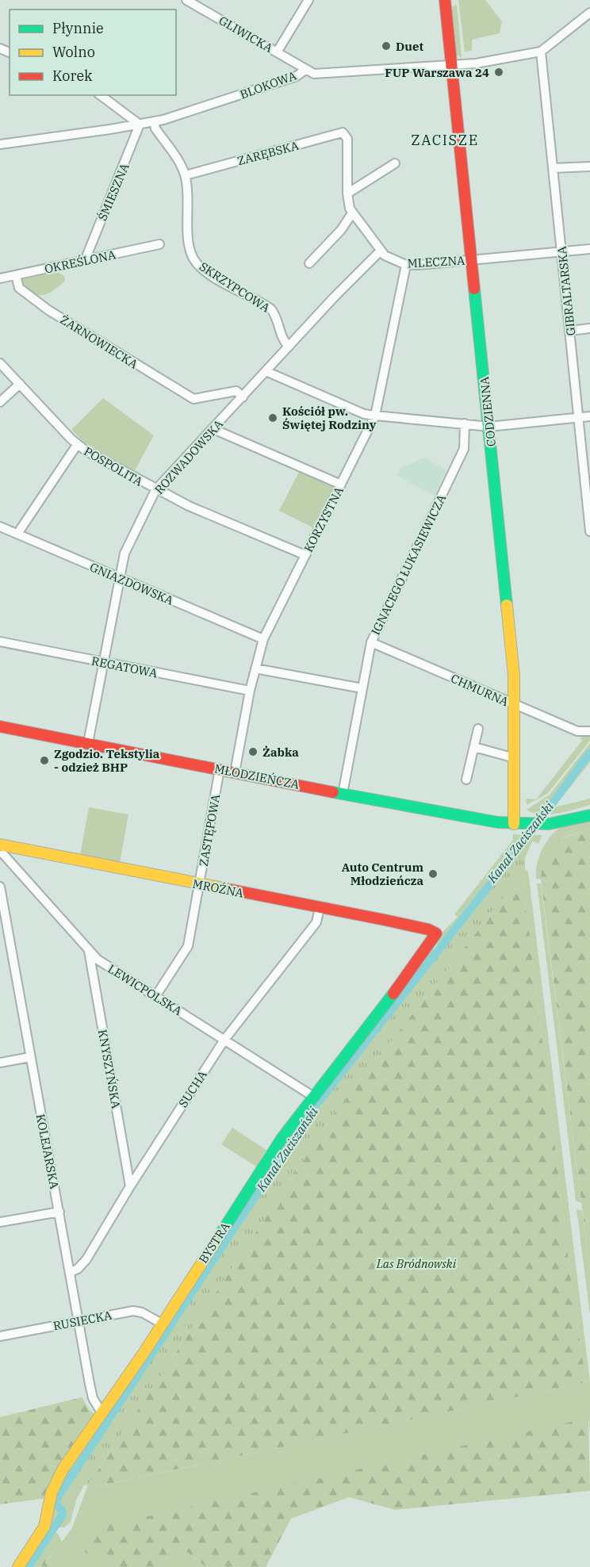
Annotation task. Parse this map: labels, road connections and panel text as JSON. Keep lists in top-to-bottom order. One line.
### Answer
{"streets":{"street":["GLIWICKA","BLOKOWA","ZARĘBSKA","ŚMIESZNA","OKREŚLONA","MLECZNA","SKRZYPCOWA","GIBRALTARSKA","ŻARNOWIECKA","CODZIENNA","ROZWADOWSKA","POSPOLITA","KORZYSTNA","IGNACEGO ŁUKASIEWICZA","GNIAZDOWSKA","REGATOWA","CHMURNA","MŁODZIEŃCZA","ZASTĘPOWA","MROŹNA","LEWICPOLSKA","KNYSZYŃSKA","SUCHA","KOLEJARSKA","BYSTRA","RUSIECKA"]},"crossings":[["GLIWICKA","BLOKOWA"],["BLOKOWA","ŚMIESZNA"],["BLOKOWA","SKRZYPCOWA"],["BLOKOWA","GIBRALTARSKA"],["BLOKOWA","CODZIENNA"],["ZARĘBSKA","MLECZNA"],["ZARĘBSKA","SKRZYPCOWA"],["ŚMIESZNA","OKREŚLONA"],["OKREŚLONA","ŻARNOWIECKA"],["MLECZNA","GIBRALTARSKA"],["MLECZNA","CODZIENNA"],["MLECZNA","ROZWADOWSKA"],["MLECZNA","KORZYSTNA"],["SKRZYPCOWA","ROZWADOWSKA"],["ŻARNOWIECKA","ROZWADOWSKA"],["CODZIENNA","CHMURNA"],["CODZIENNA","MŁODZIEŃCZA"],["ROZWADOWSKA","POSPOLITA"],["ROZWADOWSKA","GNIAZDOWSKA"],["ROZWADOWSKA","REGATOWA"],["ROZWADOWSKA","MŁODZIEŃCZA"],["POSPOLITA","KORZYSTNA"],["KORZYSTNA","GNIAZDOWSKA"],["KORZYSTNA","REGATOWA"],["KORZYSTNA","MŁODZIEŃCZA"],["IGNACEGO ŁUKASIEWICZA","CHMURNA"],["IGNACEGO ŁUKASIEWICZA","MŁODZIEŃCZA"],["MŁODZIEŃCZA","ZASTĘPOWA"],["ZASTĘPOWA","MROŹNA"],["ZASTĘPOWA","LEWICPOLSKA"],["MROŹNA","LEWICPOLSKA"],["MROŹNA","SUCHA"],["MROŹNA","BYSTRA"],["LEWICPOLSKA","KNYSZYŃSKA"],["LEWICPOLSKA","SUCHA"],["LEWICPOLSKA","BYSTRA"],["KNYSZYŃSKA","SUCHA"],["SUCHA","KOLEJARSKA"],["KOLEJARSKA","BYSTRA"],["KOLEJARSKA","RUSIECKA"],["BYSTRA","RUSIECKA"]],"districts":["ZACISZE"],"water":["Kanał Zaciszański"],"parks":["Las Bródnowski"],"places":["Duet","FUP Warszawa 24","Kościół pw. Świętej Rodziny","Żabka","Zgodzio. Tekstylia - odzież BHP","Auto Centrum Młodzieńcza"],"legend":["Płynnie","Wolno","Korek"]}
